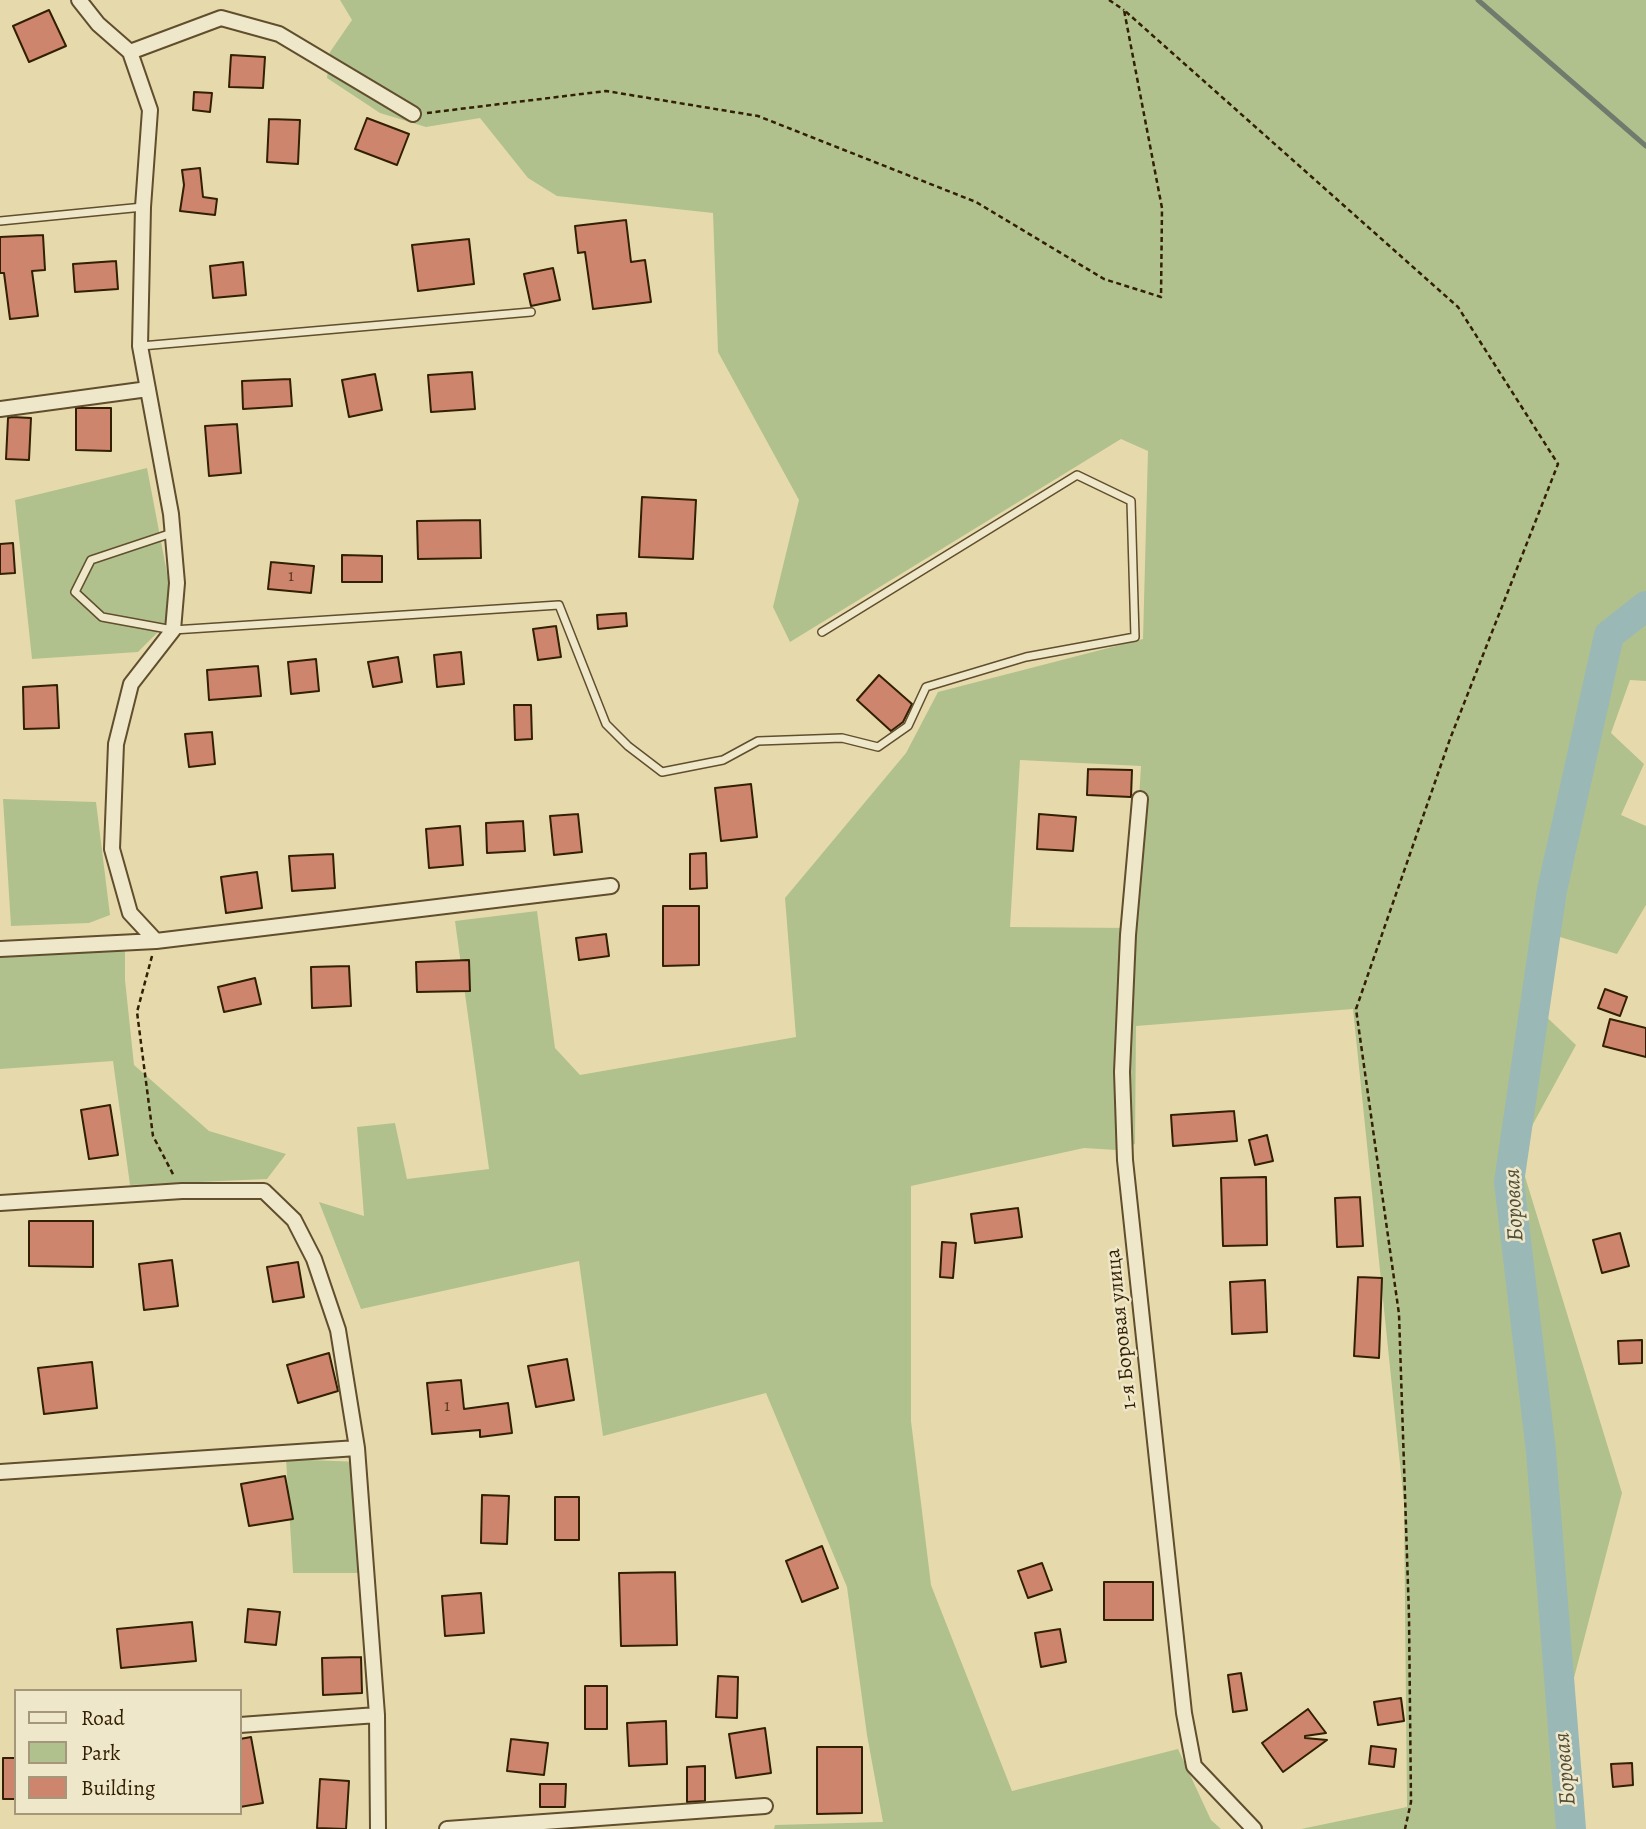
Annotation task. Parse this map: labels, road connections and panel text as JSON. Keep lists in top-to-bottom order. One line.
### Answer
{"streets":{"street":["1-я Боровая улица"]},"water":["Боровая"],"house_numbers":["1","1"],"legend":["Road","Park","Building"]}
